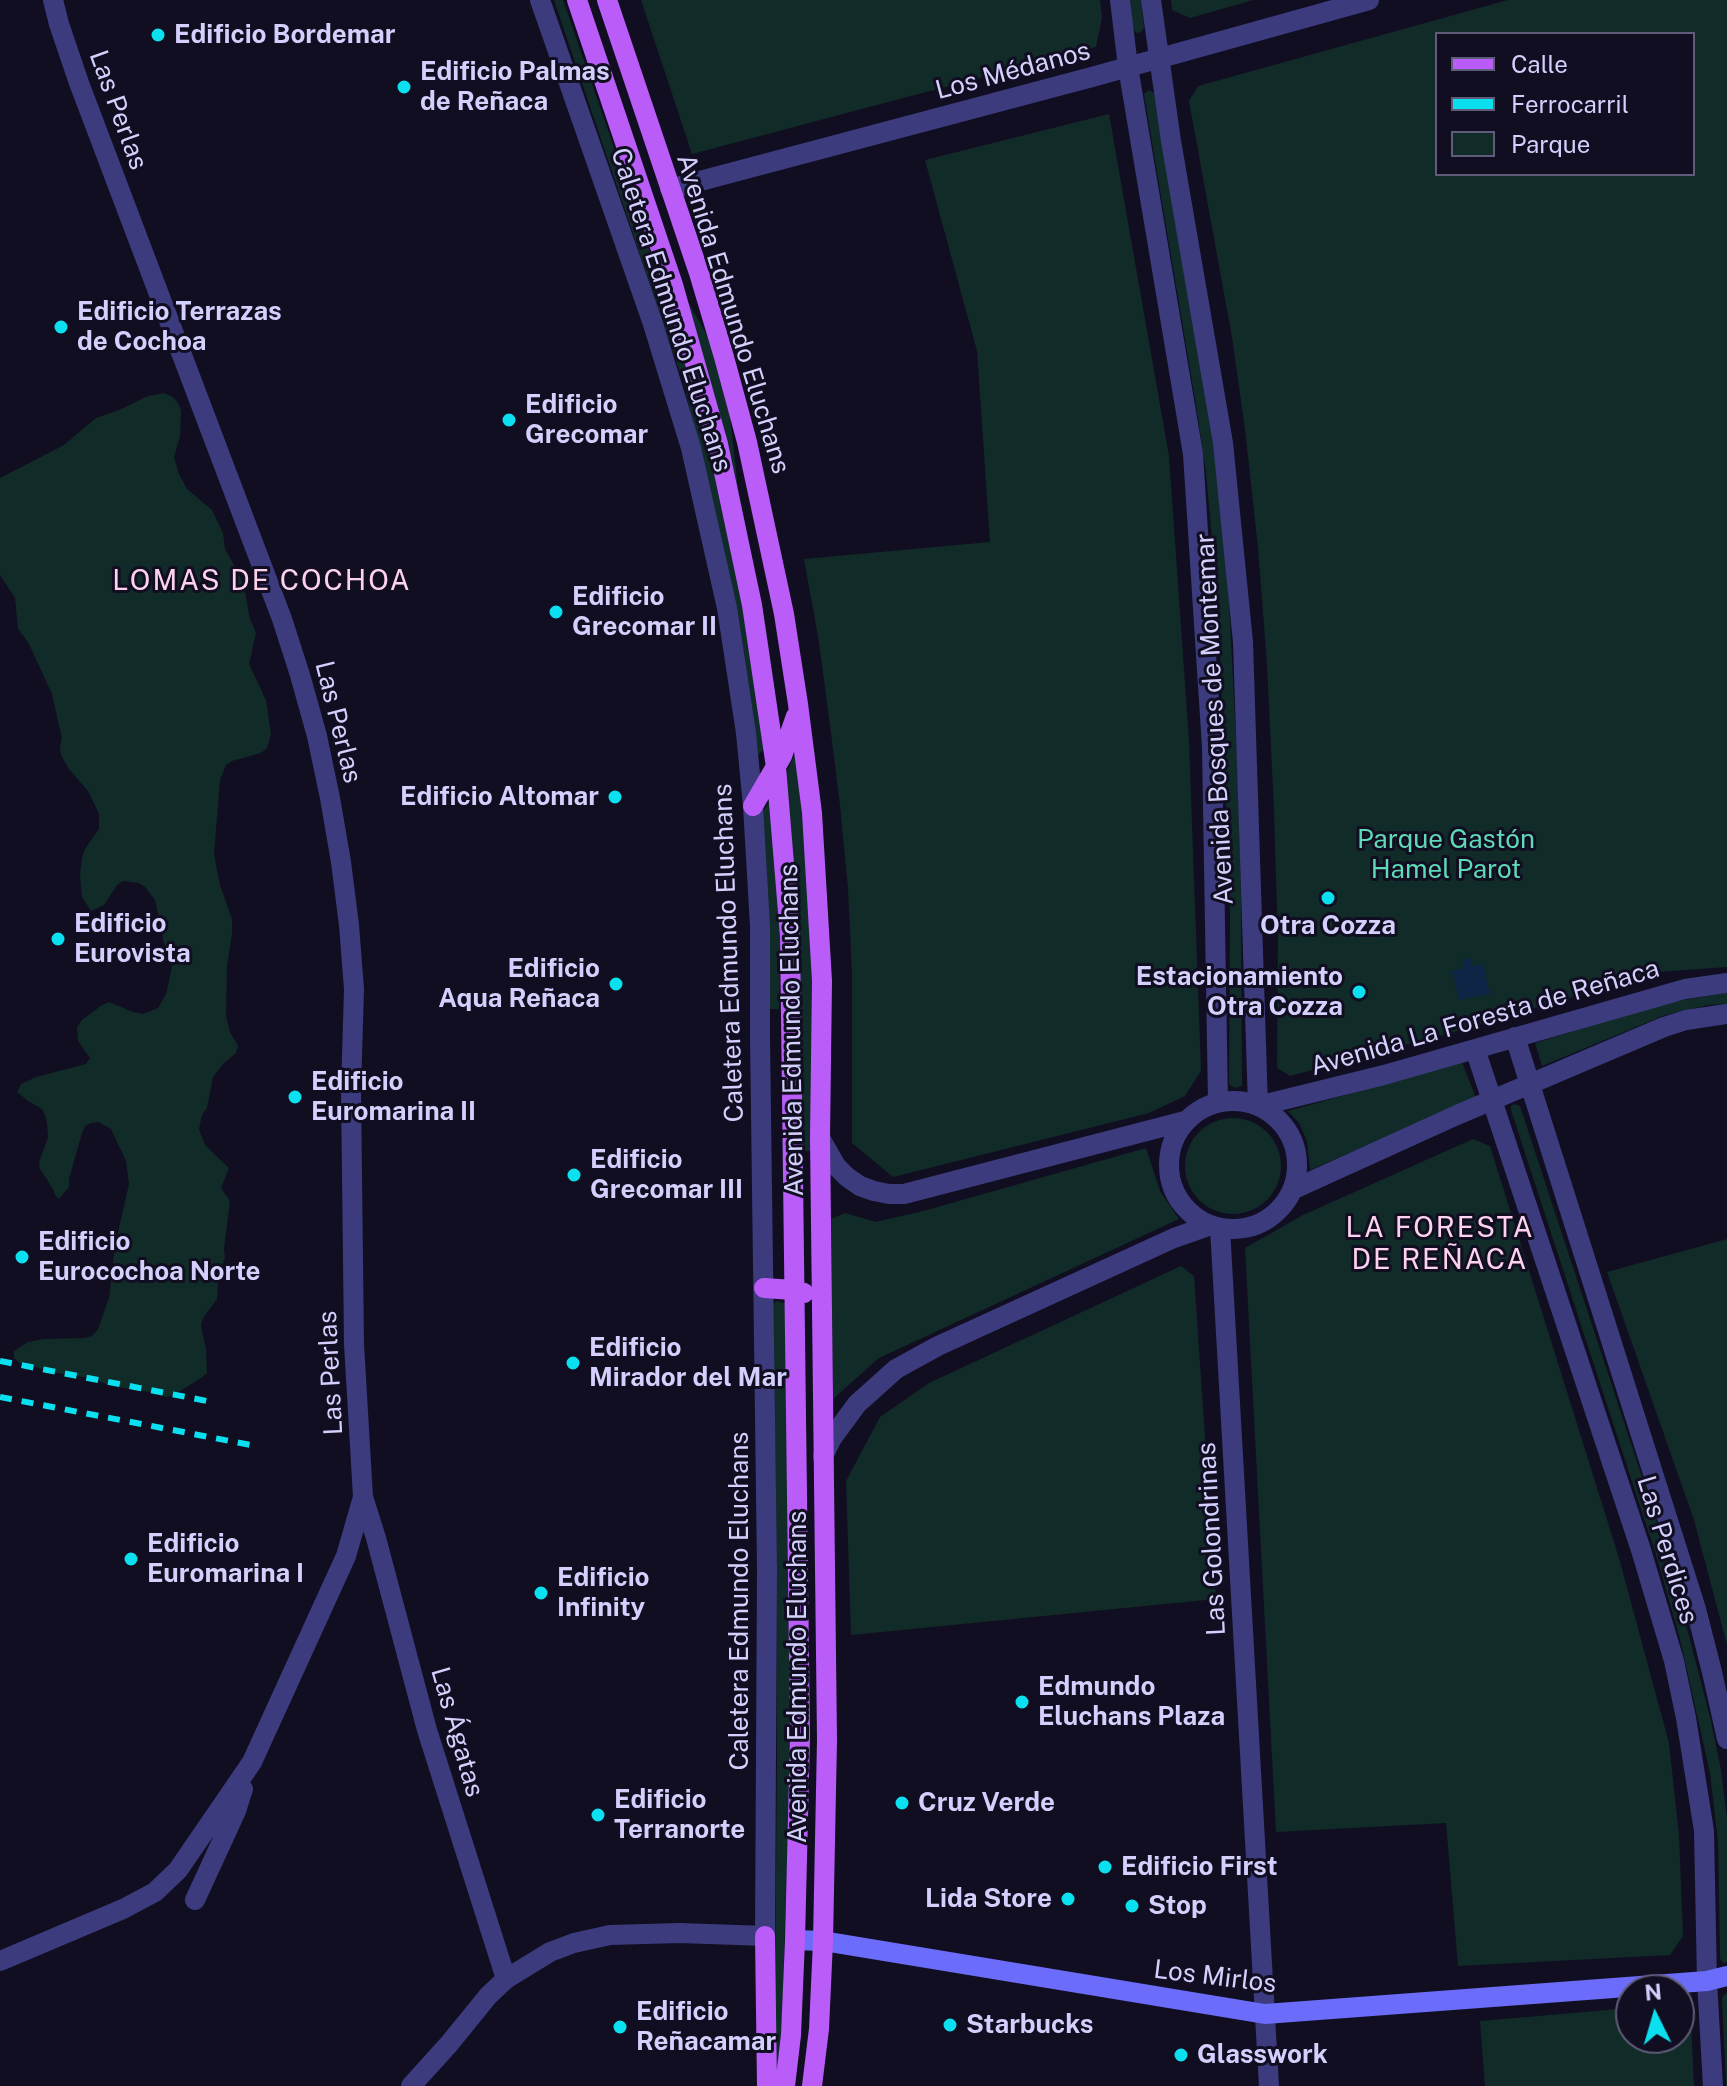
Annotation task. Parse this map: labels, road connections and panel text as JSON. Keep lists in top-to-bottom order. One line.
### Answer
{"streets":{"main road":["Avenida Edmundo Eluchans"],"street":["Los Médanos","Las Perlas","Caletera Edmundo Eluchans","Avenida Bosques de Montemar","Avenida La Foresta de Reñaca","Las Golondrinas","Las Perdices","Las Ágatas","Los Mirlos"]},"crossings":[["Los Médanos","Avenida Edmundo Eluchans"],["Los Médanos","Avenida Bosques de Montemar"],["Las Perlas","Las Ágatas"],["Avenida Edmundo Eluchans","Los Mirlos"],["Avenida Bosques de Montemar","Avenida La Foresta de Reñaca"],["Avenida Bosques de Montemar","Las Golondrinas"],["Avenida La Foresta de Reñaca","Las Golondrinas"],["Avenida La Foresta de Reñaca","Las Perdices"],["Las Golondrinas","Los Mirlos"],["Las Perdices","Los Mirlos"]],"districts":["LOMAS DE COCHOA","LA FORESTA DE REÑACA"],"parks":["Parque Gastón Hamel Parot"],"places":["Edificio Bordemar","Edificio Palmas de Reñaca","Edificio Terrazas de Cochoa","Edificio Grecomar","Edificio Grecomar II","Edificio Altomar","Otra Cozza","Edificio Eurovista","Edificio Aqua Reñaca","Estacionamiento Otra Cozza","Edificio Euromarina II","Edificio Grecomar III","Edificio Eurocochoa Norte","Edificio Mirador del Mar","Edificio Euromarina I","Edificio Infinity","Edmundo Eluchans Plaza","Cruz Verde","Edificio Terranorte","Edificio First","Lida Store","Stop","Starbucks","Edificio Reñacamar","Glasswork"],"legend":["Calle","Ferrocarril","Parque"],"north":"top"}
